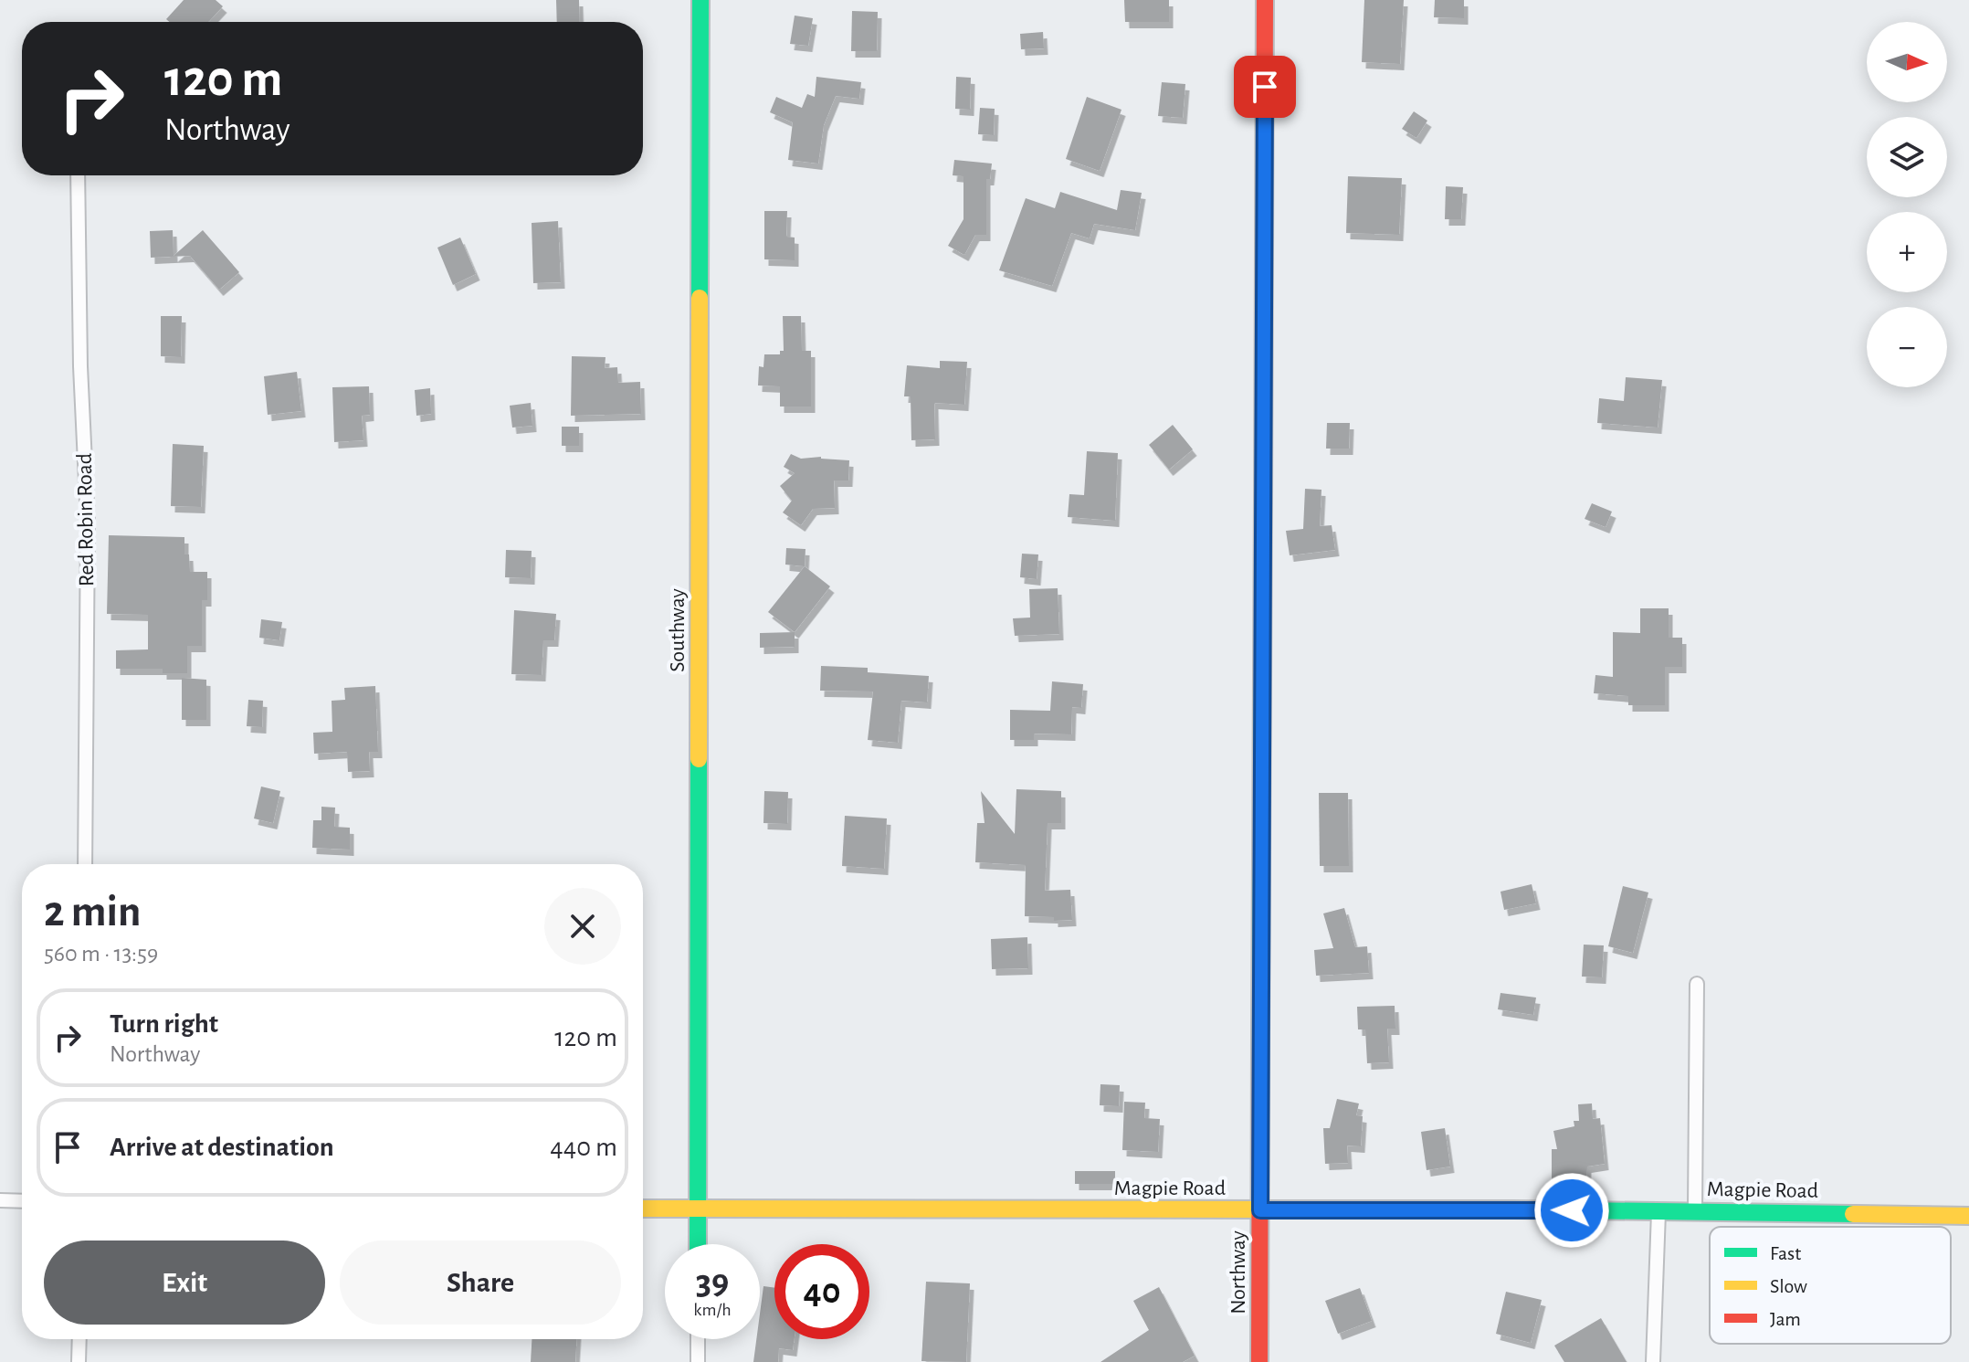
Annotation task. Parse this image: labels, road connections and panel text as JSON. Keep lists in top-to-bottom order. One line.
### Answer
{"streets":{"street":["Red Robin Road","Southway","Magpie Road","Northway"]},"crossings":[["Southway","Magpie Road"],["Magpie Road","Northway"]],"legend":["Fast","Slow","Jam"],"north":"right","page":{"map_buttons":["+","−"],"turn":["120 m","Northway"],"heading":["2 min","560 m · 13:59"],"list":[{"name":"Turn right","note":"Northway","value":"120 m"},{"name":"Arrive at destination","value":"440 m"}],"buttons":["Exit","Share"],"speed":"39 km/h","limit":"40"}}
